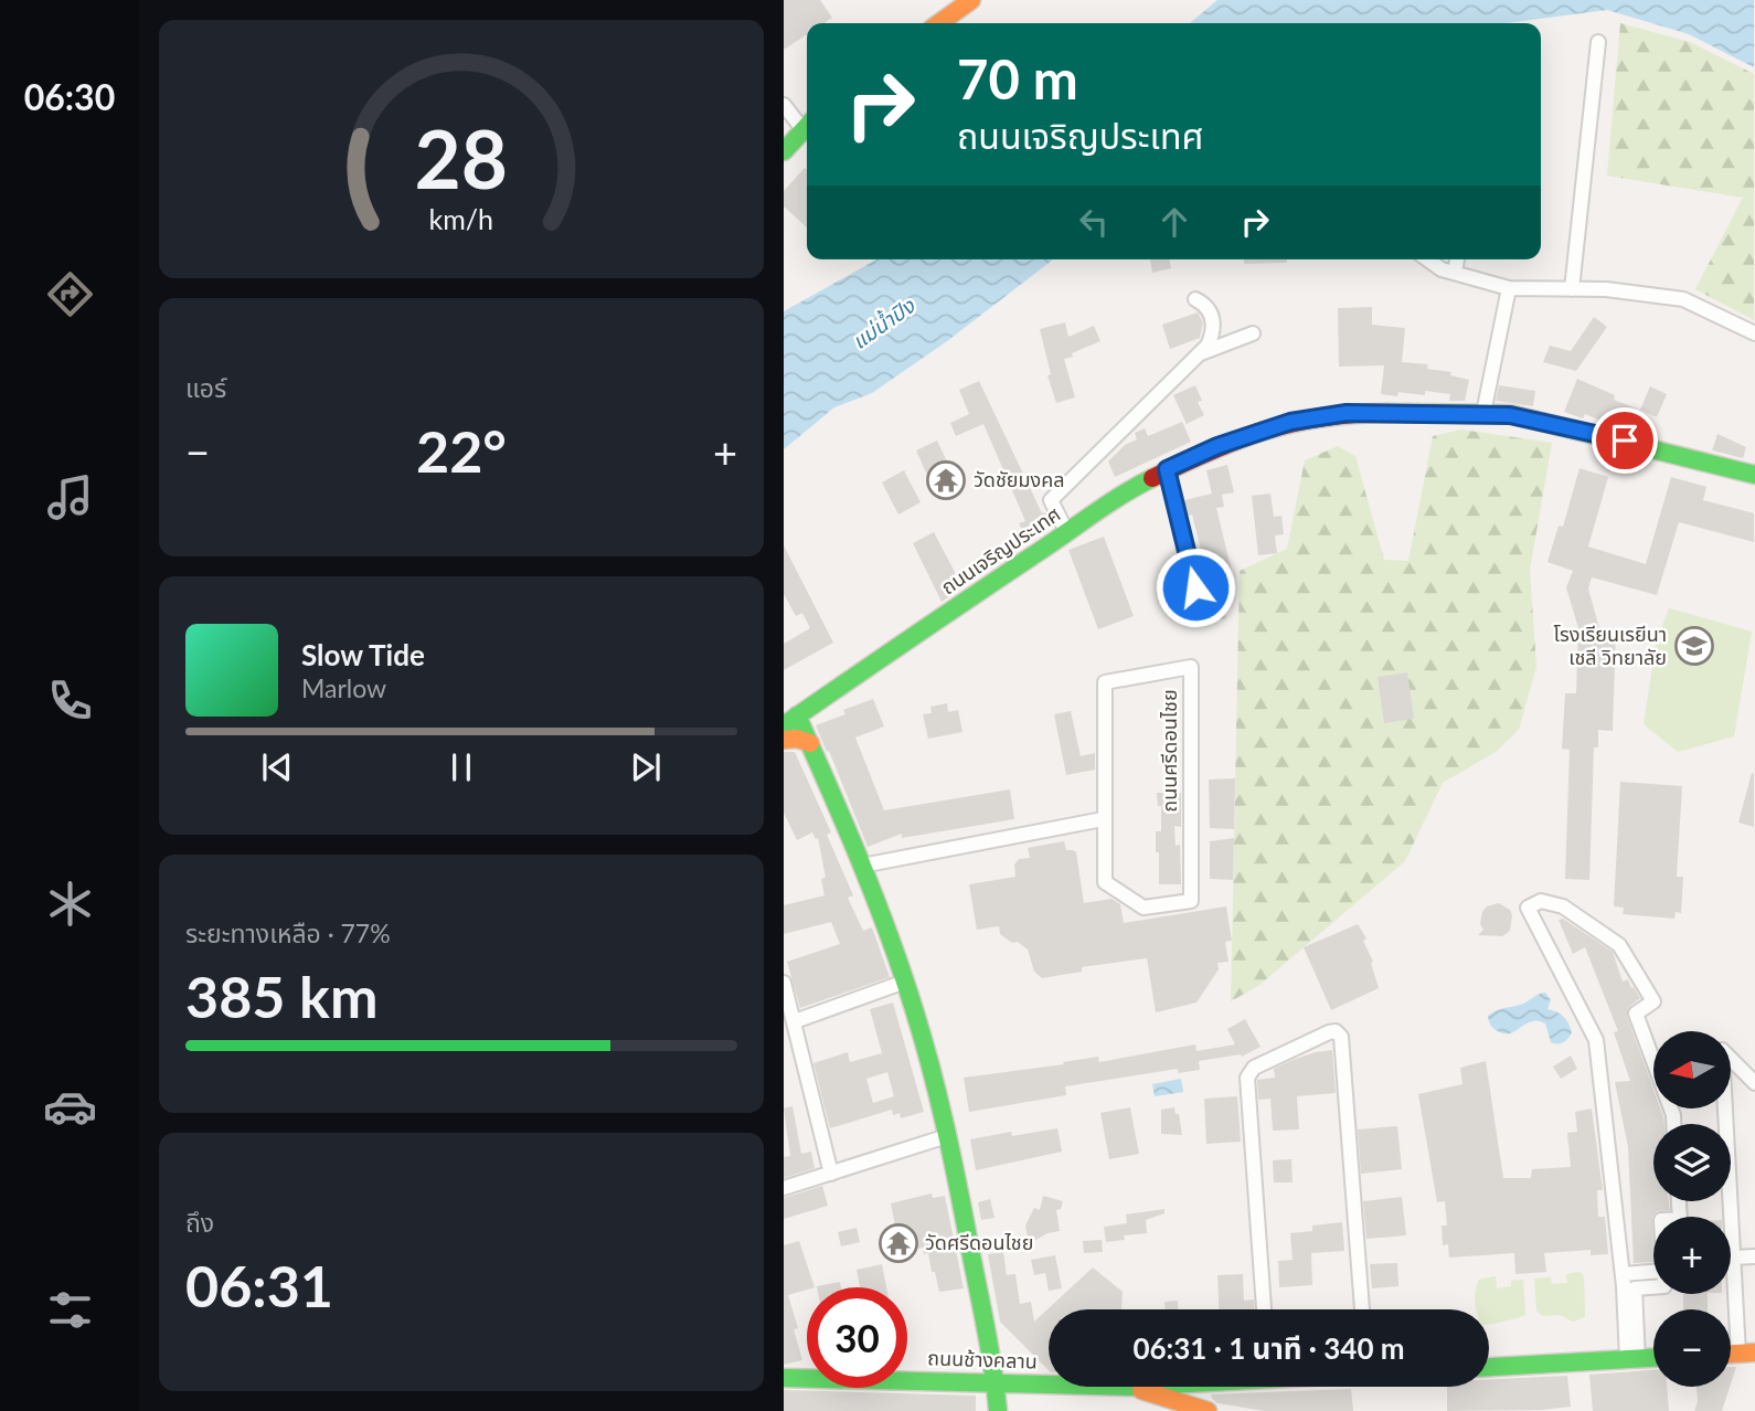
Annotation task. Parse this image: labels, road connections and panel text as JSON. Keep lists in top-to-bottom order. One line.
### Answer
{"streets":{"street":["ถนนเจริญประเทศ","ถนนศรีดอนไชย","ถนนช้างคลาน"]},"water":["แม่น้ำปิง"],"places":{"temple":["วัดชัยมงคล","วัดศรีดอนไชย"],"school or university":["โรงเรียนเรยีนา เชลี วิทยาลัย"]},"north":"left","page":{"tabs":"06:30","turn":["70 m","ถนนเจริญประเทศ"],"tile":["แอร์",["ระยะทางเหลือ · 77%","385 km"],["ถึง","06:31"]],"heat":["−","22°","+"],"song":["Slow Tide","Marlow"],"map_buttons":["+","−"],"limit":"30","trip":"06:31 · 1 นาที · 340 m","gauge":["28","km/h"]}}
